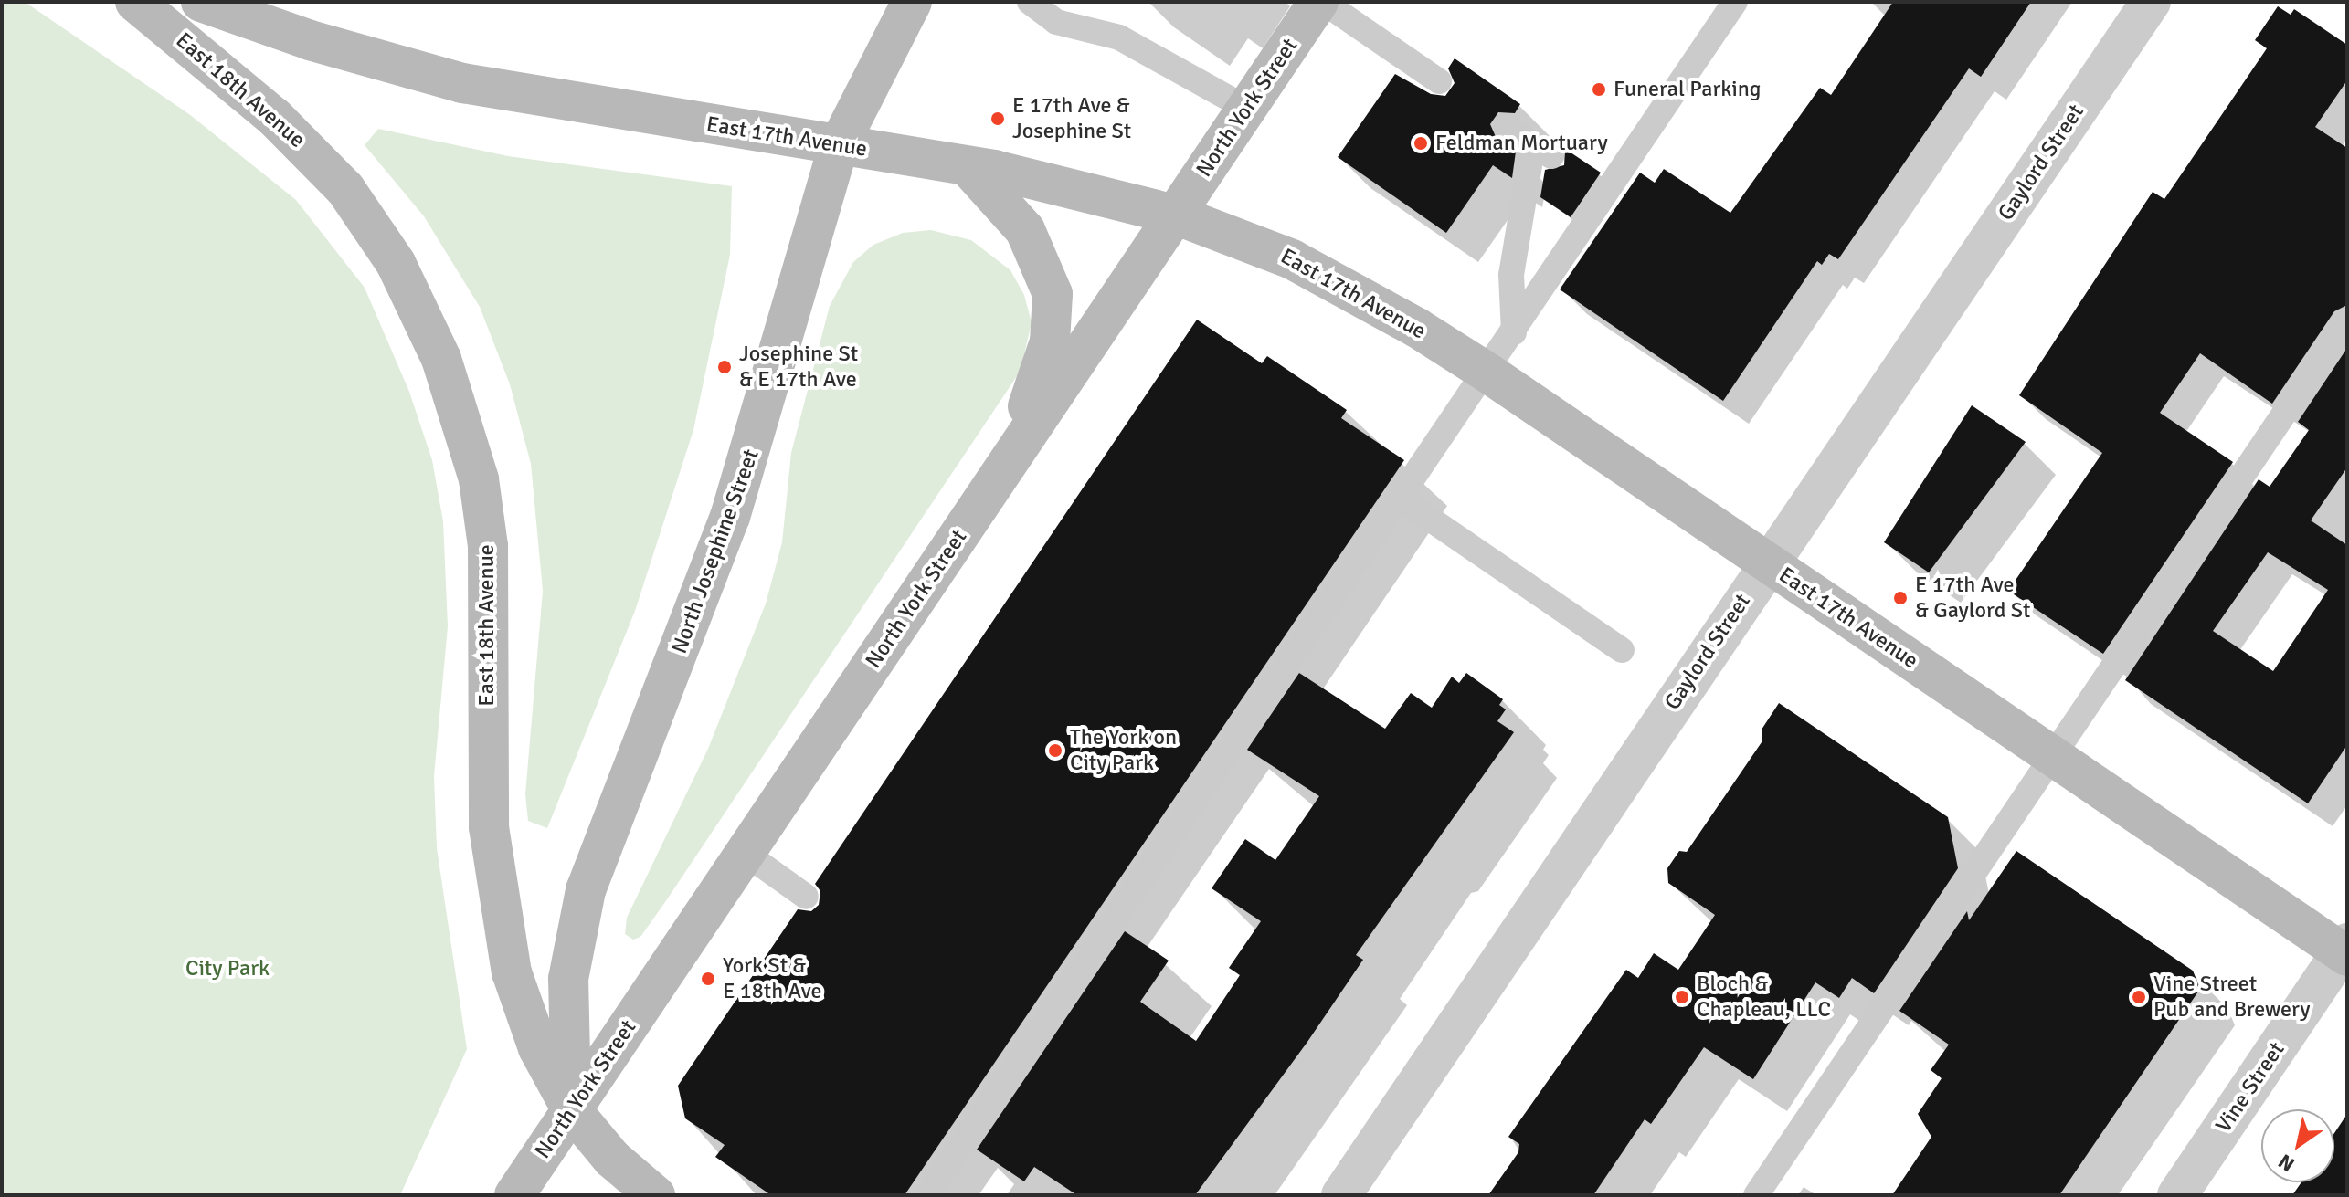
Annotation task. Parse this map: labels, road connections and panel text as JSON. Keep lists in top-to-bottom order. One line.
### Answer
{"streets":{"main road":["East 18th Avenue","North York Street","East 17th Avenue","North Josephine Street"],"street":["Gaylord Street","Vine Street"]},"crossings":[["East 18th Avenue","North York Street"],["East 18th Avenue","North Josephine Street"],["North York Street","East 17th Avenue"],["North York Street","North Josephine Street"],["East 17th Avenue","Gaylord Street"],["East 17th Avenue","North Josephine Street"],["East 17th Avenue","Vine Street"]],"parks":["City Park"],"places":["Funeral Parking","E 17th Ave & Josephine St","Feldman Mortuary","Josephine St & E 17th Ave","E 17th Ave & Gaylord St","The York on City Park","York St & E 18th Ave","Bloch & Chapleau, LLC","Vine Street Pub and Brewery"],"north":"bottom left"}
